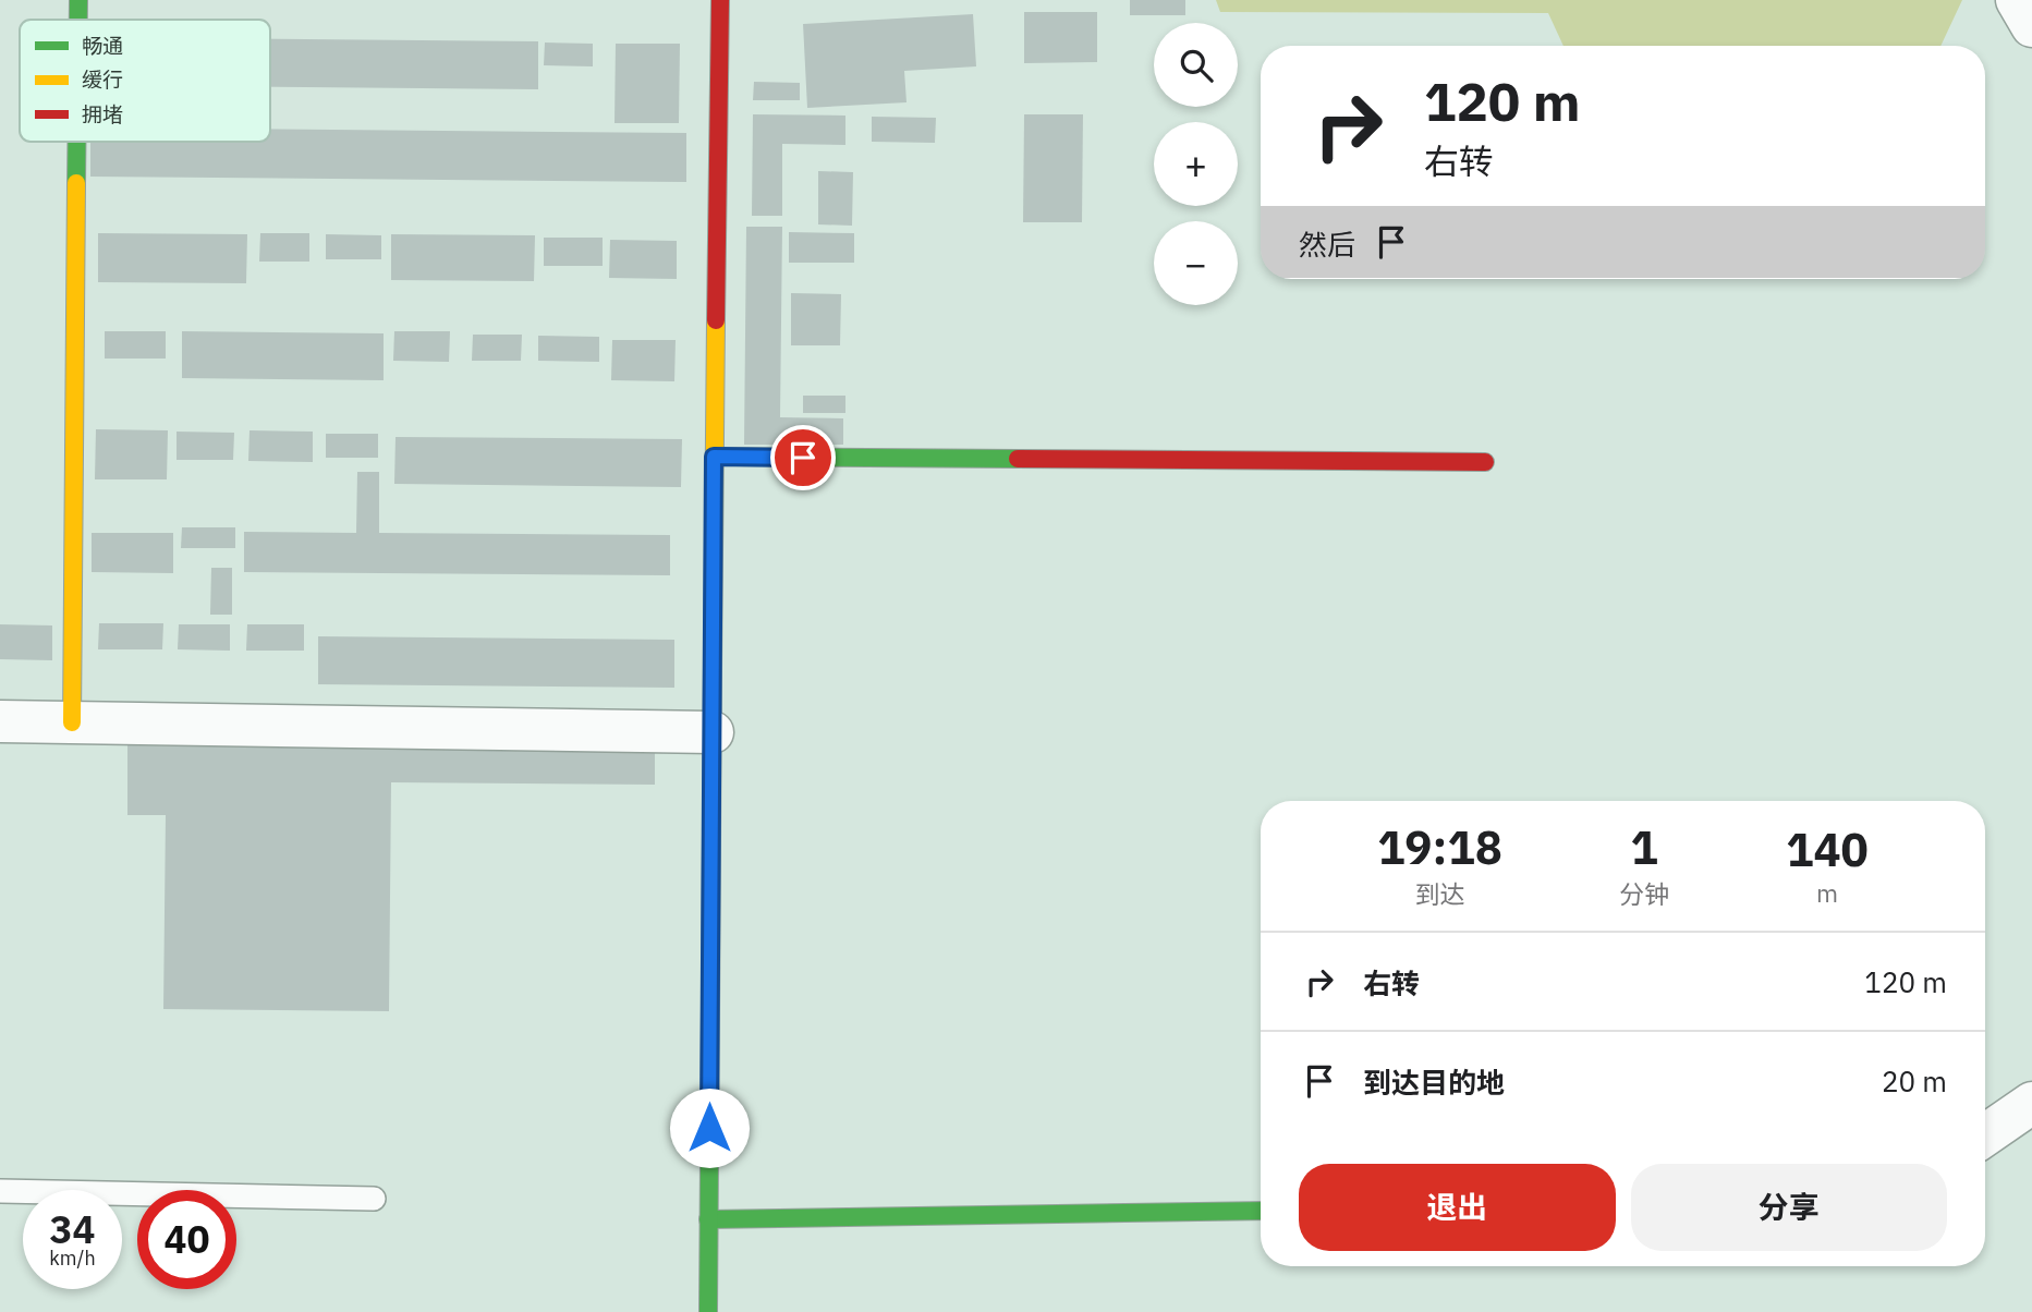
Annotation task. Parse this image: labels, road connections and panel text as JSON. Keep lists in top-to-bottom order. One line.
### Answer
{"legend":["畅通","缓行","拥堵"],"page":{"map_buttons":["+","−"],"turn":["120 m","右转"],"then":"然后","eta":["19:18","到达","1","分钟","140","m"],"list":[{"name":"右转","value":"120 m"},{"name":"到达目的地","value":"20 m"}],"buttons":["退出","分享"],"speed":"34 km/h","limit":"40"}}
